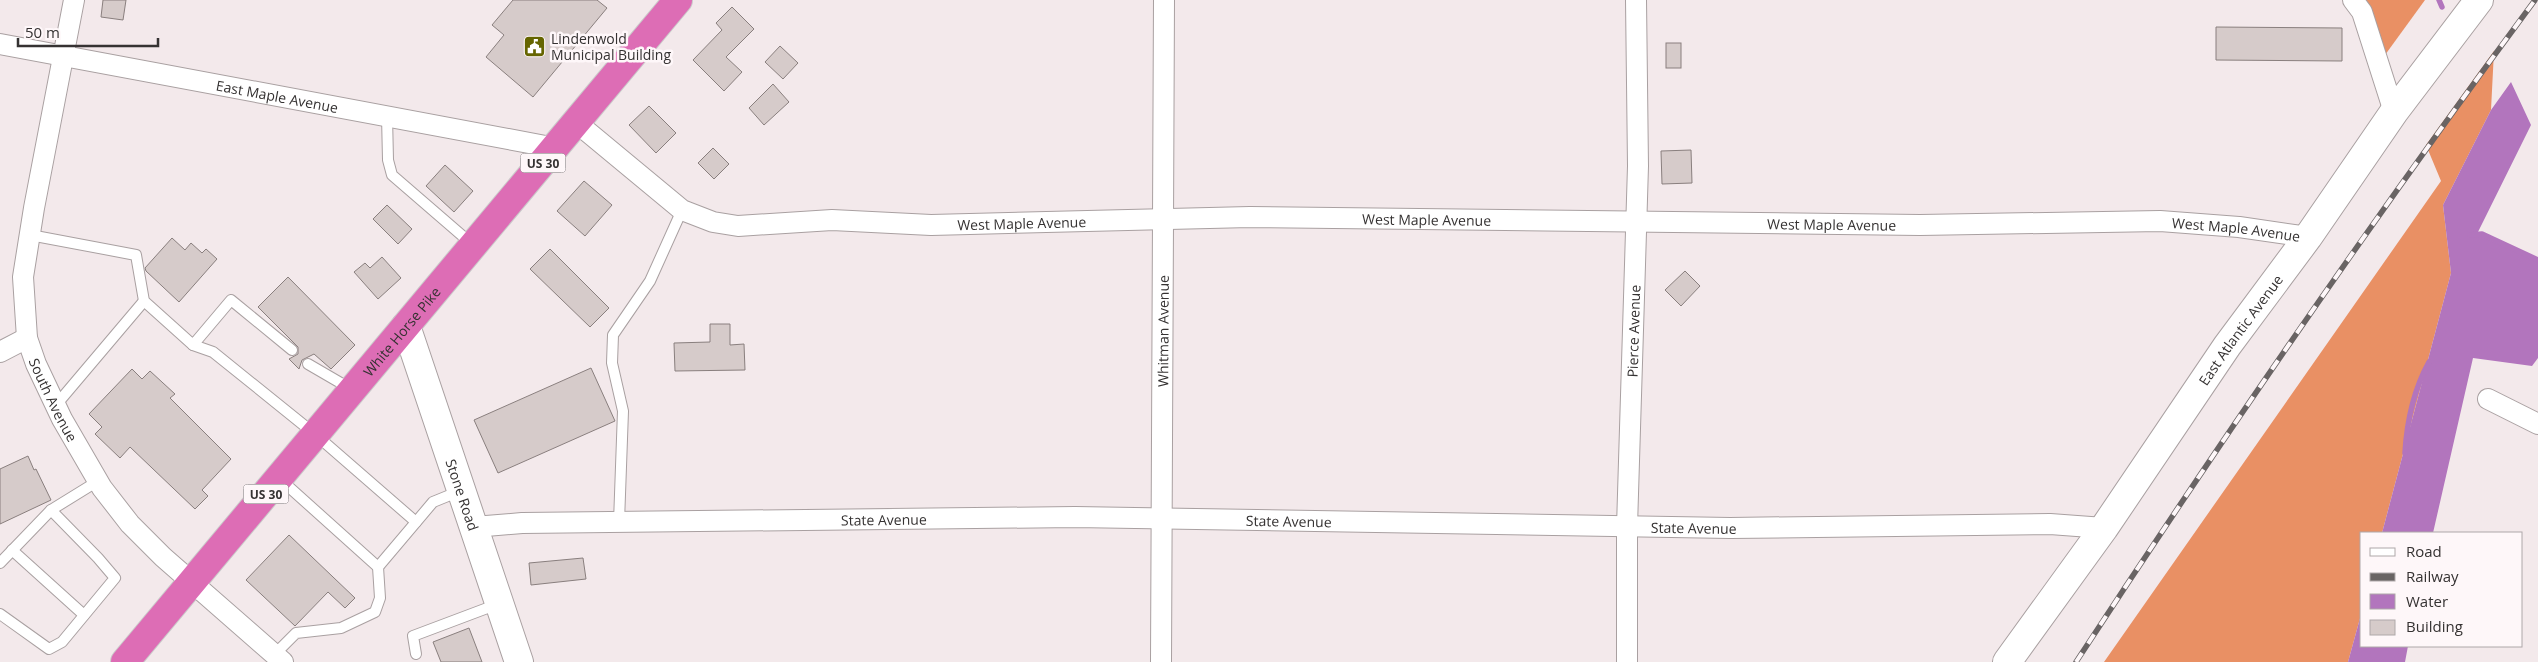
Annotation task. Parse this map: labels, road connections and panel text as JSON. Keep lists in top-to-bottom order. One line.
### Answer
{"streets":{"highway":["US 30","White Horse Pike"],"street":["East Maple Avenue","West Maple Avenue","East Atlantic Avenue","Whitman Avenue","Pierce Avenue","South Avenue","Stone Road","State Avenue"]},"crossings":[["East Maple Avenue","White Horse Pike"],["East Maple Avenue","South Avenue"],["West Maple Avenue","East Atlantic Avenue"],["West Maple Avenue","Whitman Avenue"],["West Maple Avenue","Pierce Avenue"],["West Maple Avenue","White Horse Pike"],["East Atlantic Avenue","State Avenue"],["Whitman Avenue","State Avenue"],["Pierce Avenue","State Avenue"],["White Horse Pike","South Avenue"],["White Horse Pike","Stone Road"],["Stone Road","State Avenue"]],"places":{"public building":["Lindenwold Municipal Building"]},"legend":["Road","Railway","Water","Building"],"scale_bar":"50 m"}
